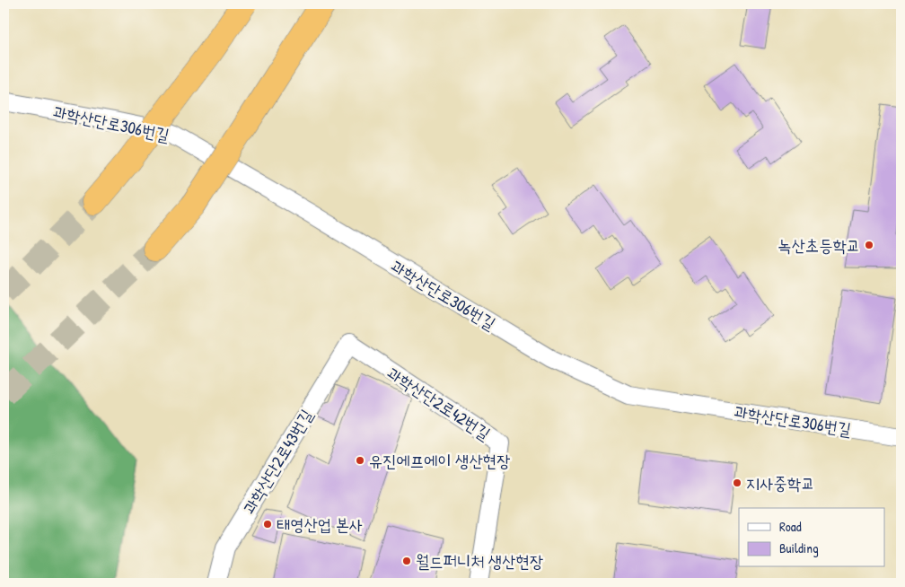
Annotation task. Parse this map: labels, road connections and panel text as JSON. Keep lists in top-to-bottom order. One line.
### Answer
{"streets":{"street":["과학산단로306번길","과학산단2로42번길","과학산단2로43번길"]},"crossings":[["과학산단2로42번길","과학산단2로43번길"]],"places":["녹산초등학교","유진에프에이 생산현장","지사중학교","태영산업 본사","월드퍼니처 생산현장"],"legend":["Road","Building"]}
